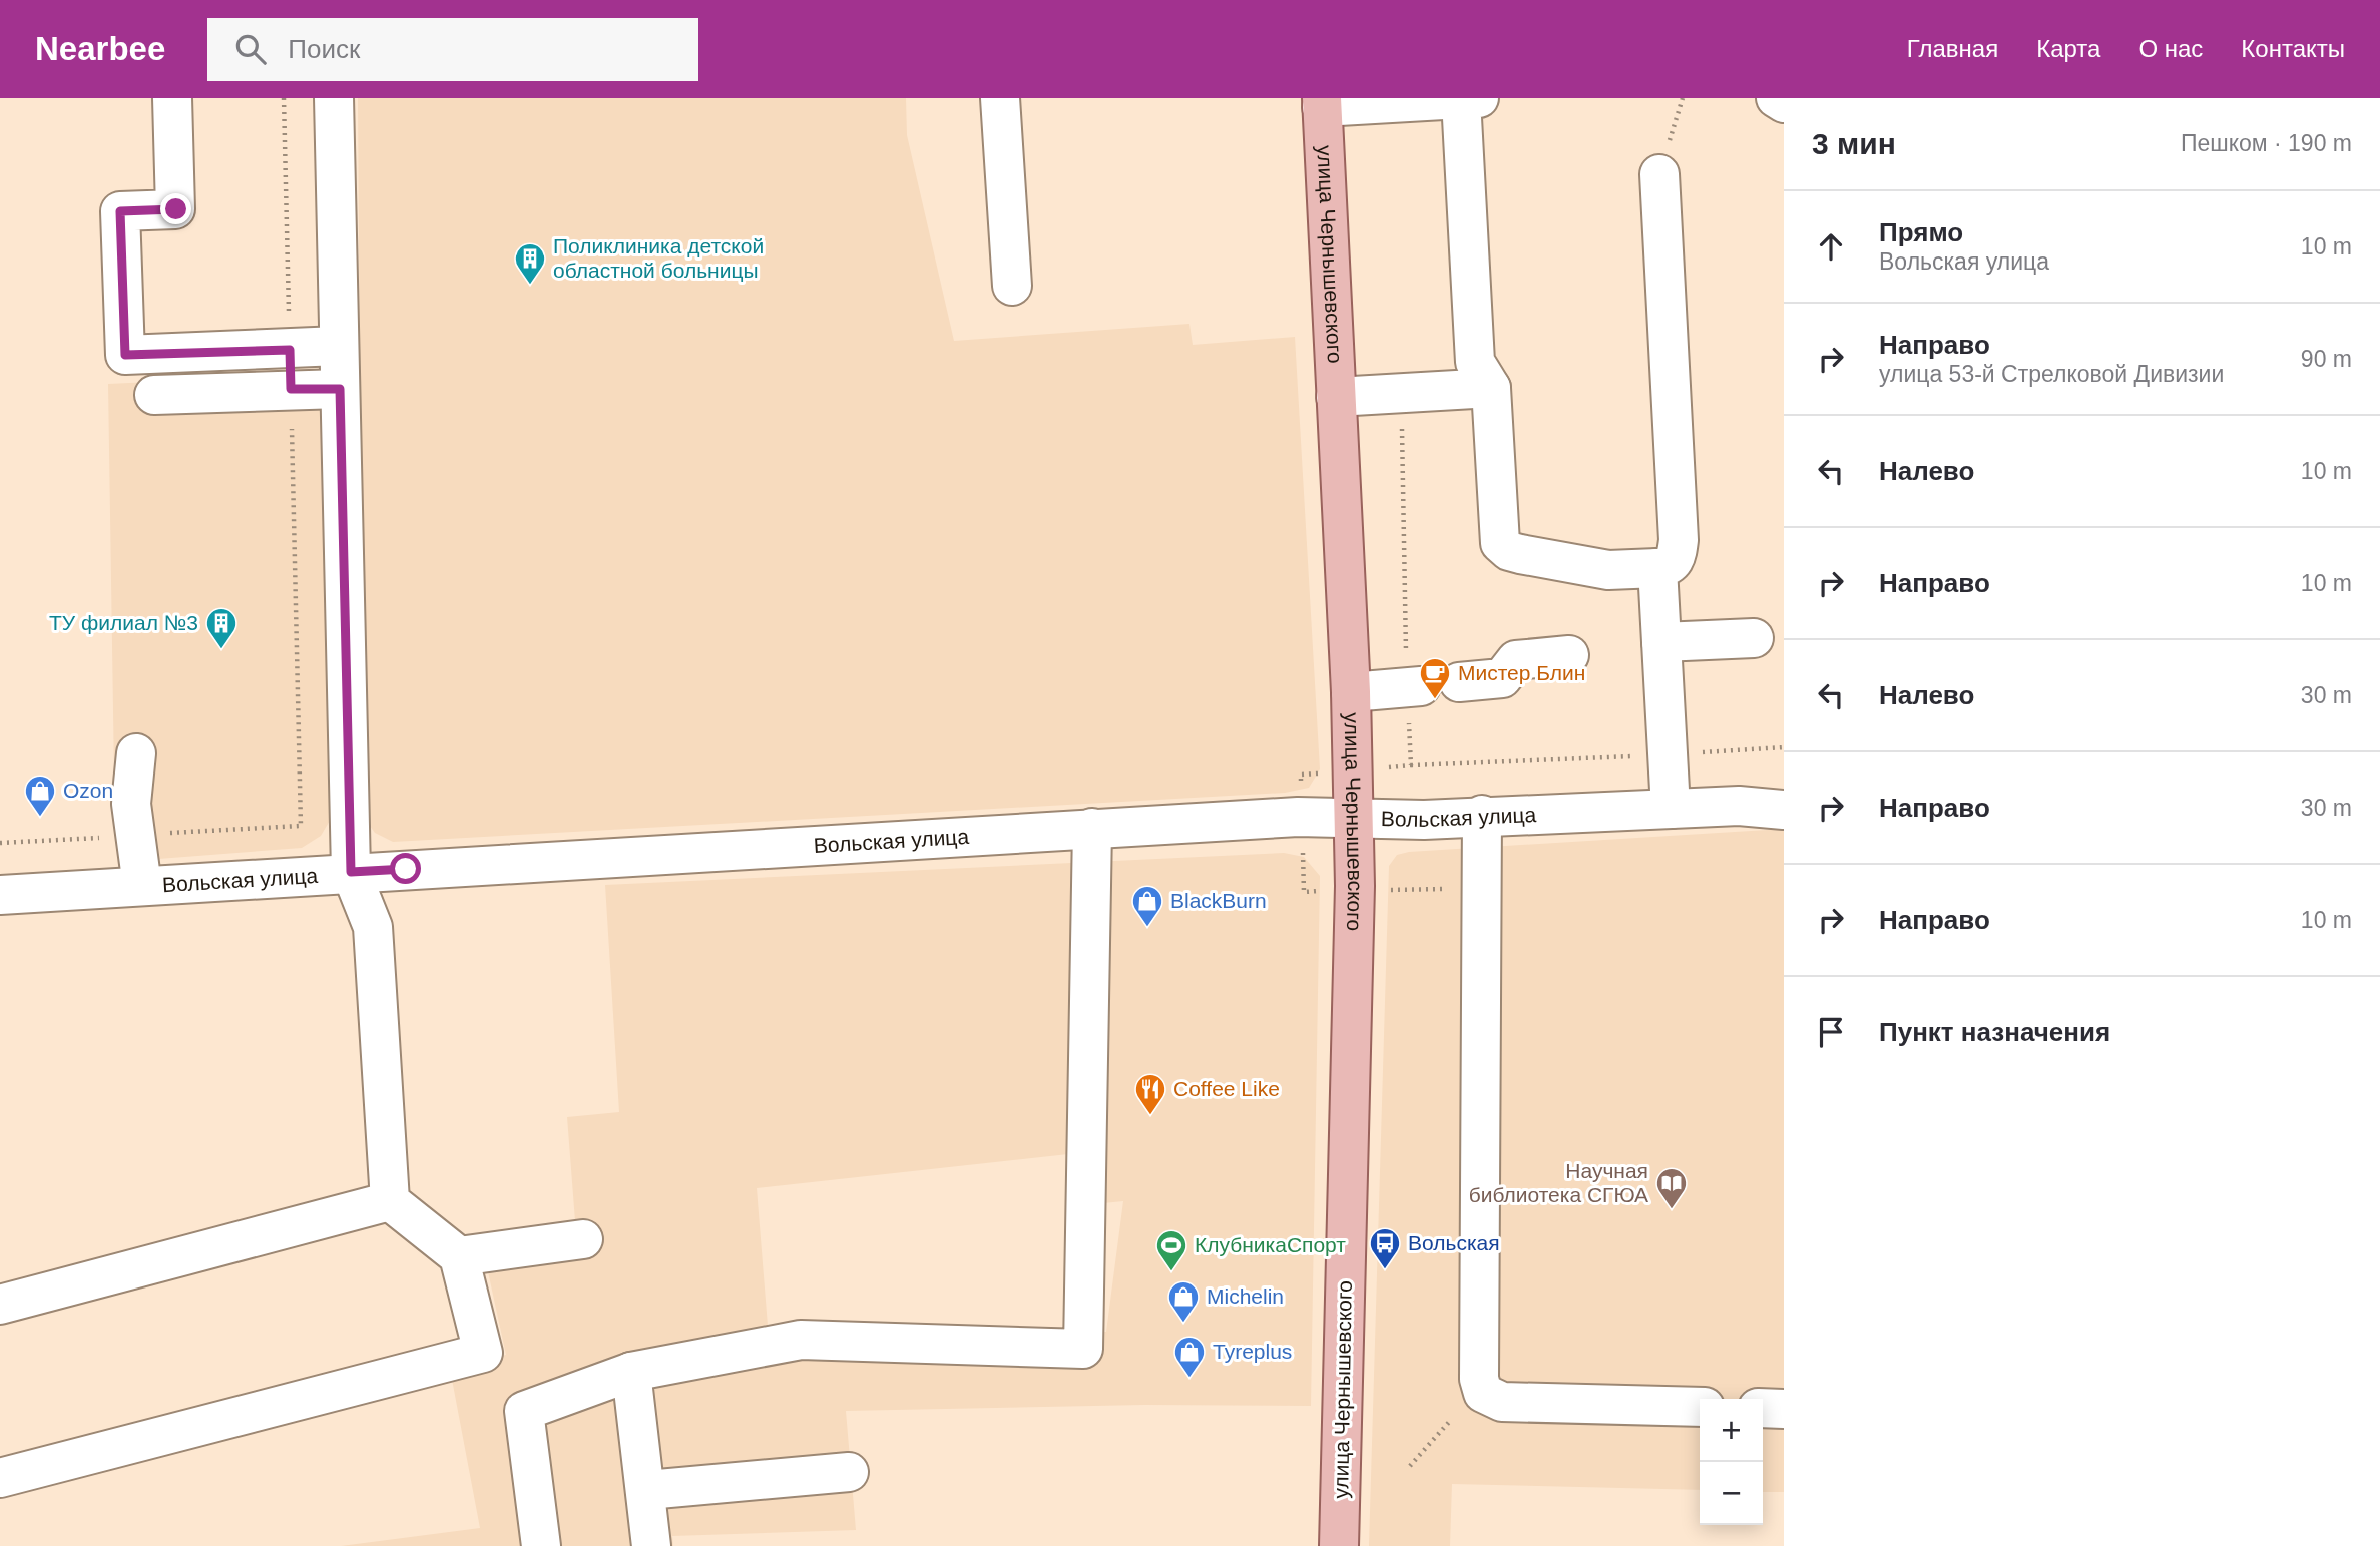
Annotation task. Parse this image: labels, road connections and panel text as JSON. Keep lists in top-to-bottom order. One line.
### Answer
{"streets":{"main road":["улица Чернышевского"],"street":["Вольская улица"]},"crossings":[["улица Чернышевского","Вольская улица"]],"places":{"building":["Поликлиника детской областной больницы","ТУ филиал №3"],"cafe":["Мистер Блин"],"shop":["Ozon","BlackBurn","Michelin","Tyreplus"],"restaurant":["Coffee Like"],"library":["Научная библиотека СГЮА"],"bus stop":["Вольская"],"sports":["КлубникаСпорт"]},"page":{"header":"Nearbee","search":"Поиск","nav":["Главная","Карта","О нас","Контакты"],"heading":["3 мин","Пешком · 190 m"],"list":[["Прямо","Вольская улица","10 m"],["Направо","улица 53-й Стрелковой Дивизии","90 m"],["Налево","10 m"],["Направо","10 m"],["Налево","30 m"],["Направо","30 m"],["Направо","10 m"],"Пункт назначения"],"map_buttons":["+","−"]}}
